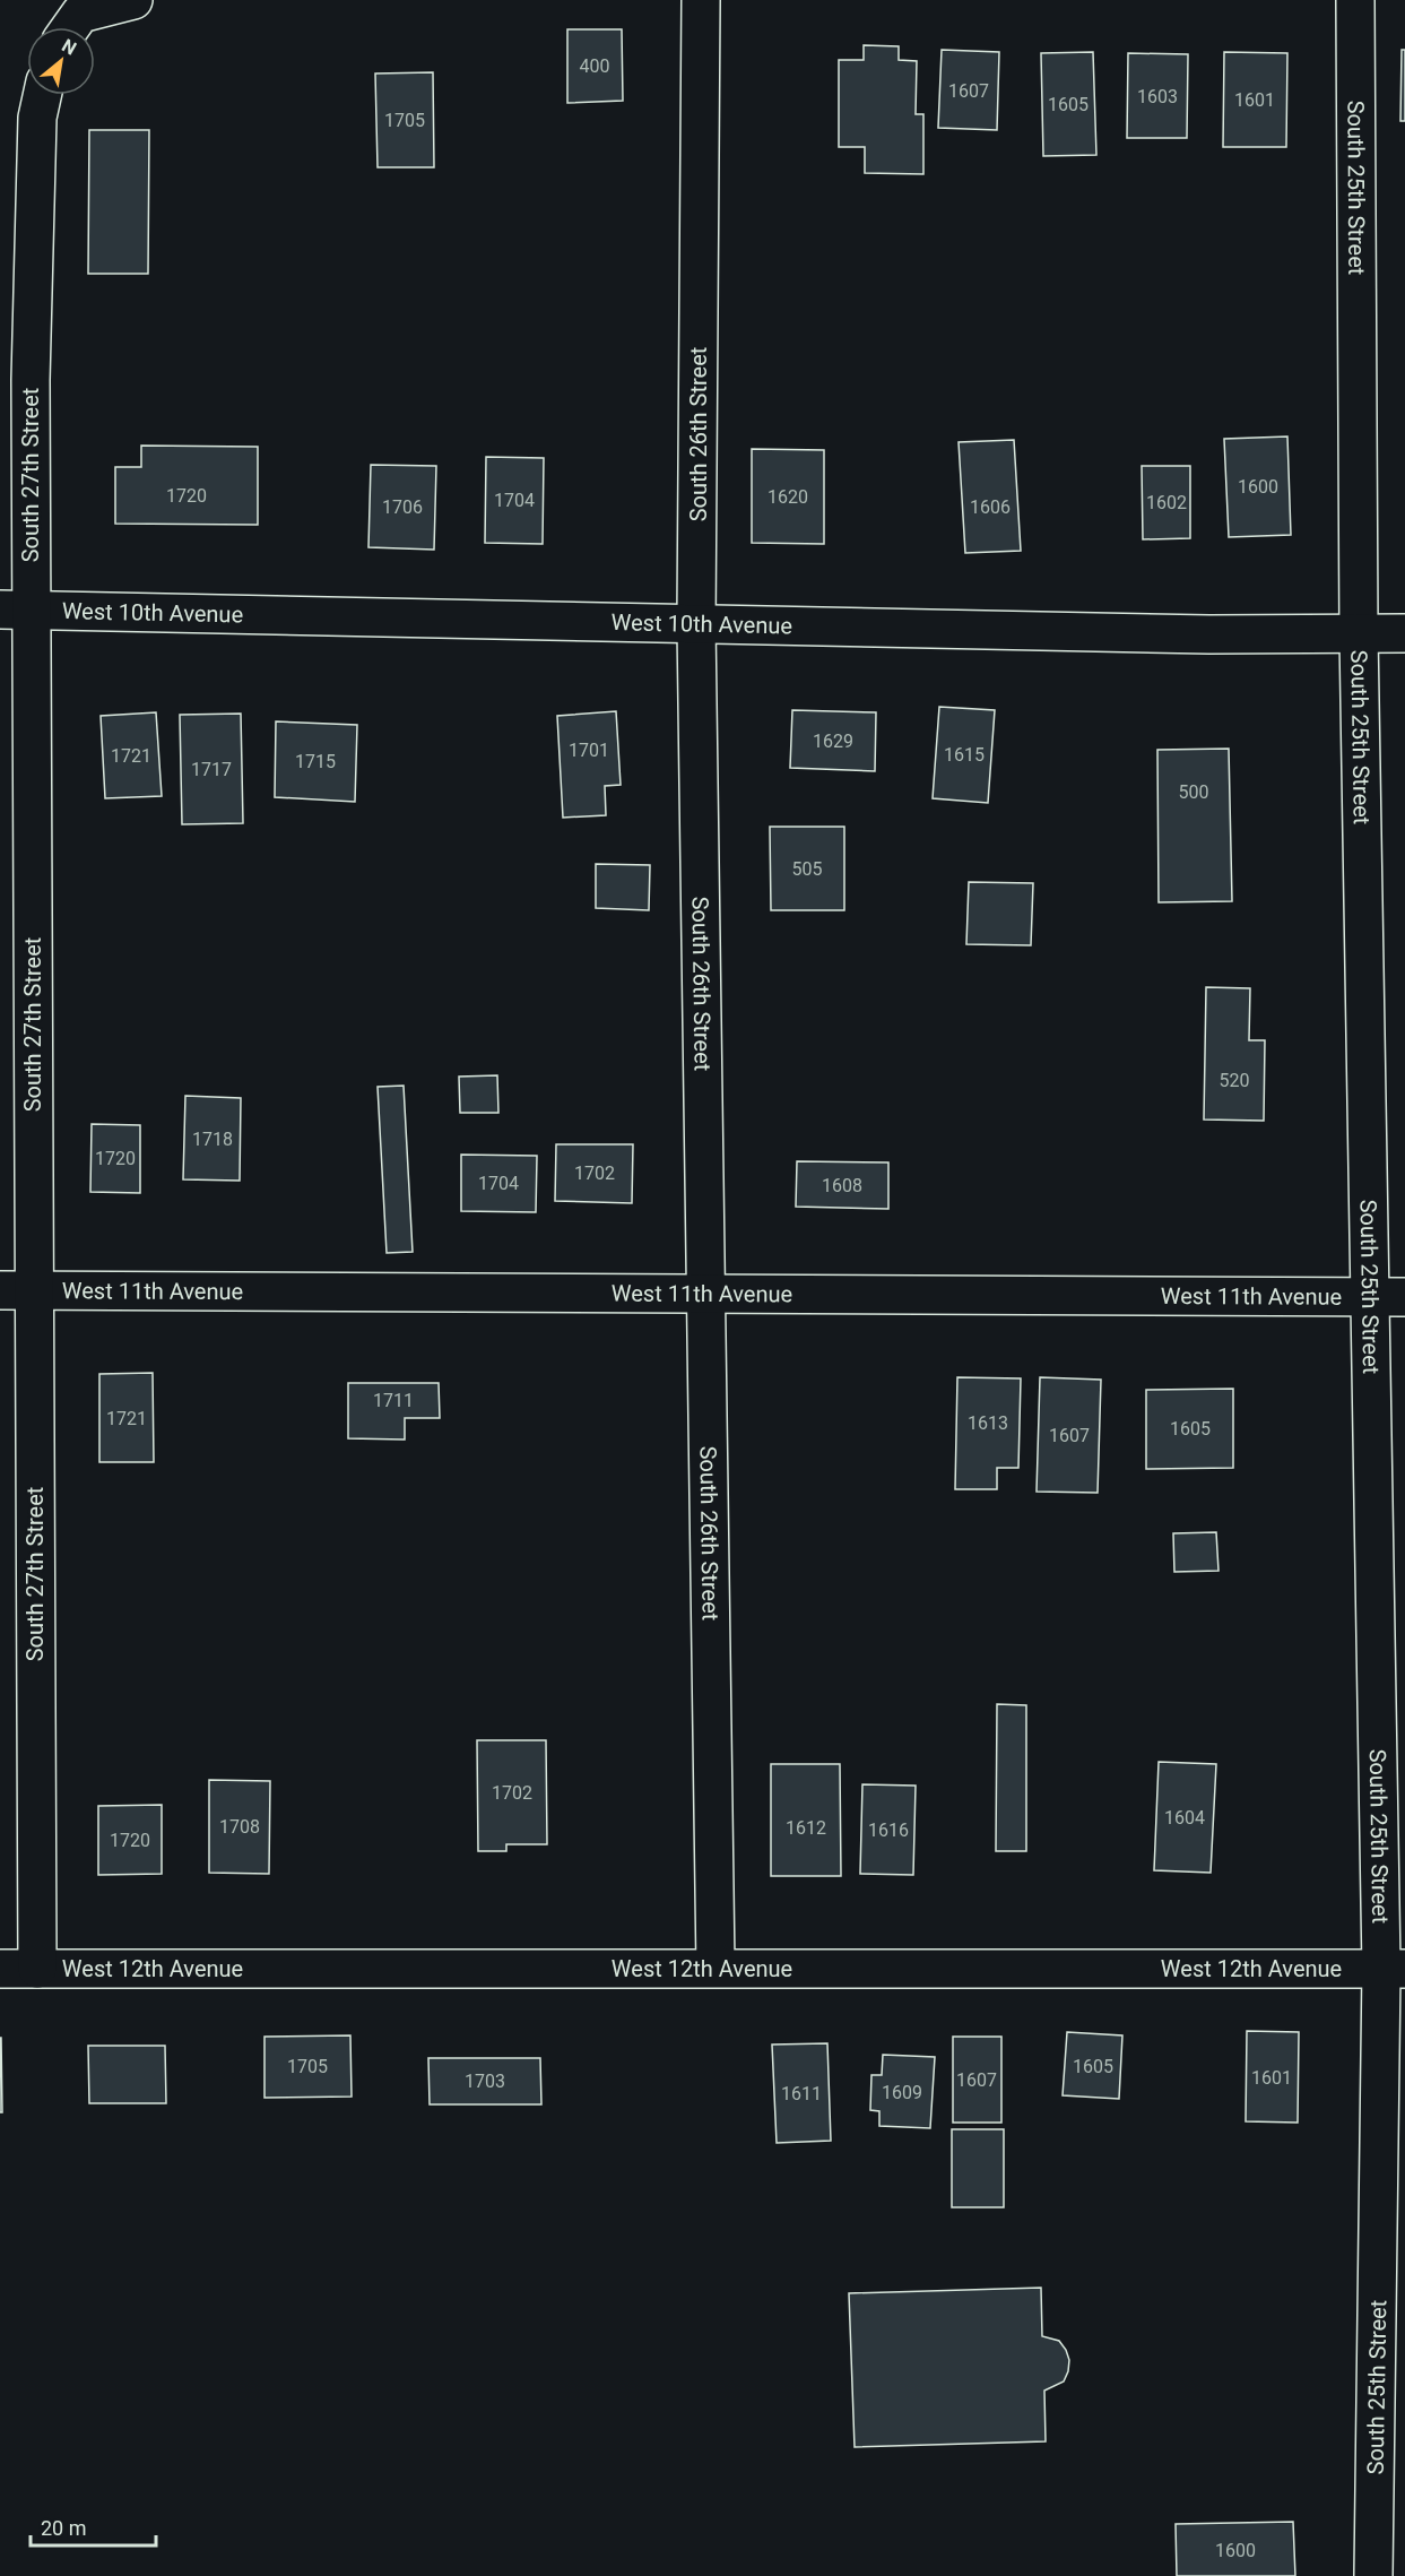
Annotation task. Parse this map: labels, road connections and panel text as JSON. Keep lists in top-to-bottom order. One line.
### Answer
{"streets":{"street":["South 25th Street","South 26th Street","South 27th Street","West 10th Avenue","West 11th Avenue","West 12th Avenue"]},"crossings":[["South 25th Street","West 10th Avenue"],["South 25th Street","West 11th Avenue"],["South 25th Street","West 12th Avenue"],["South 26th Street","West 10th Avenue"],["South 26th Street","West 11th Avenue"],["South 26th Street","West 12th Avenue"],["South 27th Street","West 10th Avenue"],["South 27th Street","West 11th Avenue"],["South 27th Street","West 12th Avenue"]],"house_numbers":["400","1607","1603","1601","1605","1705","1600","1720","1620","1704","1602","1706","1606","1629","1701","1615","1721","1715","1717","500","505","520","1718","1720","1702","1704","1608","1711","1721","1613","1605","1607","1702","1604","1708","1612","1616","1720","1705","1605","1601","1607","1703","1609","1611","1600"],"scale_bar":"20 m","north":"top right"}
